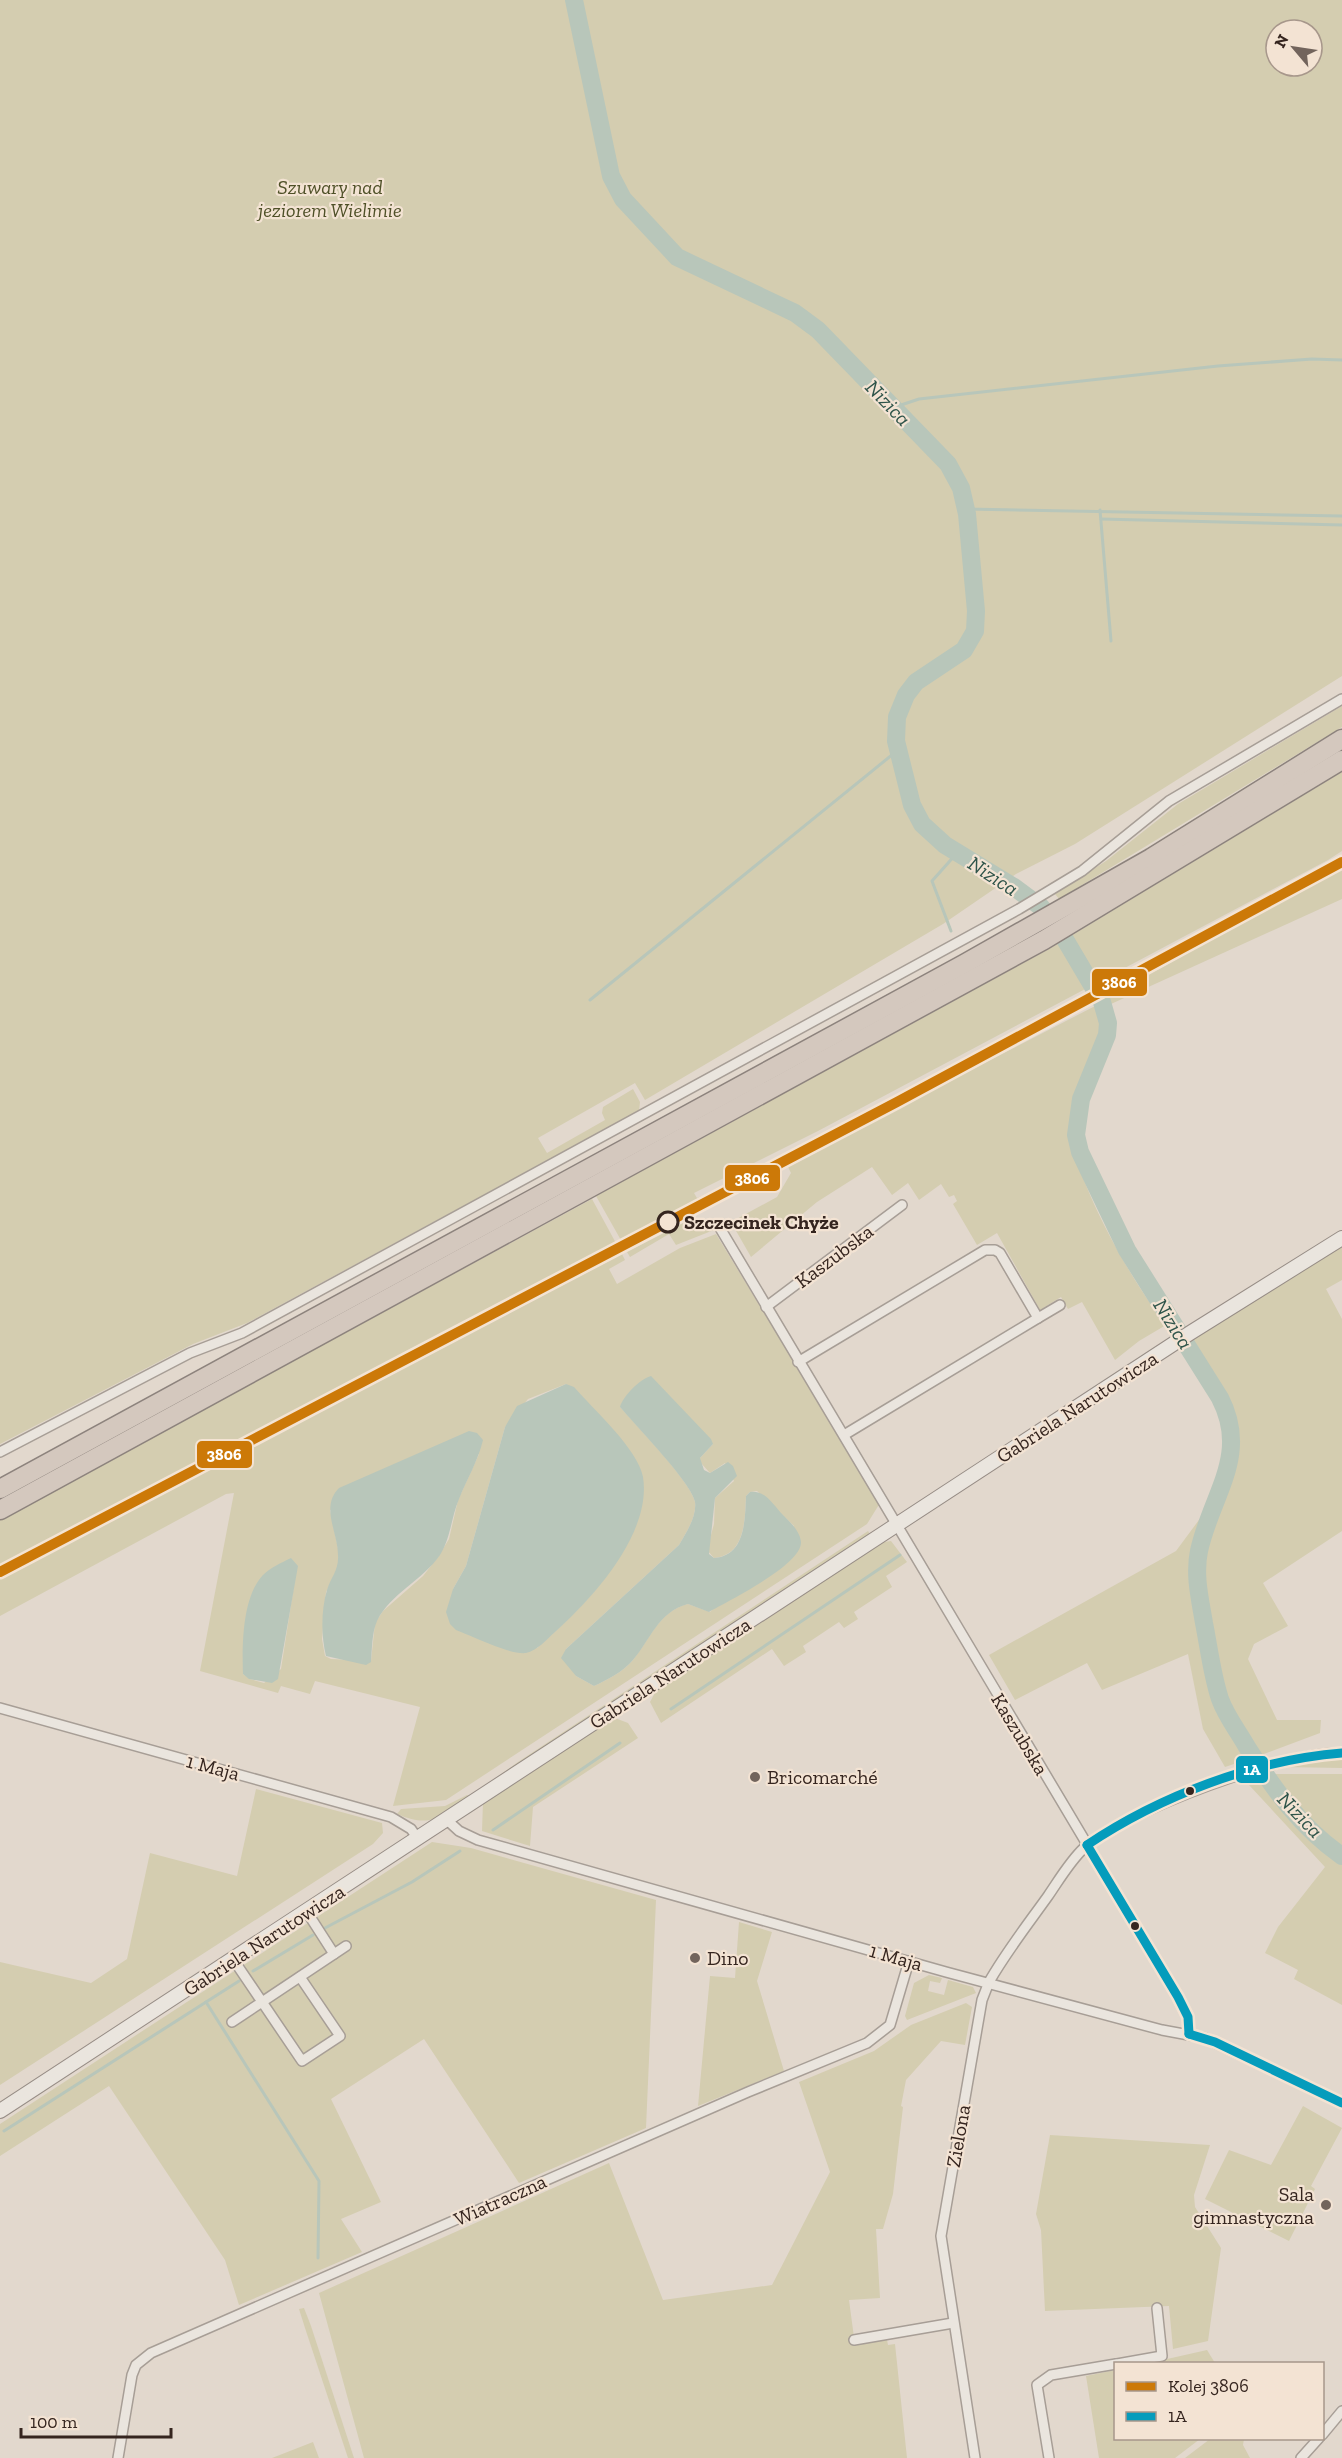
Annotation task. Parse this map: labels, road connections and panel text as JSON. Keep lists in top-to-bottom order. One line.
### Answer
{"streets":{"main road":["Gabriela Narutowicza"],"street":["Kaszubska","1 Maja","Zielona","Wiatraczna"]},"crossings":[["Kaszubska","Gabriela Narutowicza"],["Kaszubska","1 Maja"],["Kaszubska","Zielona"],["Gabriela Narutowicza","1 Maja"],["1 Maja","Zielona"],["1 Maja","Wiatraczna"]],"water":["Nizica"],"parks":["Szuwary nad jeziorem Wielimie"],"places":["Szczecinek Chyże","Bricomarché","Dino","Sala gimnastyczna"],"lines":["rail line 3806","transit line 1A"],"legend":["Kolej 3806","1A"],"scale_bar":"100 m","north":"top left"}
